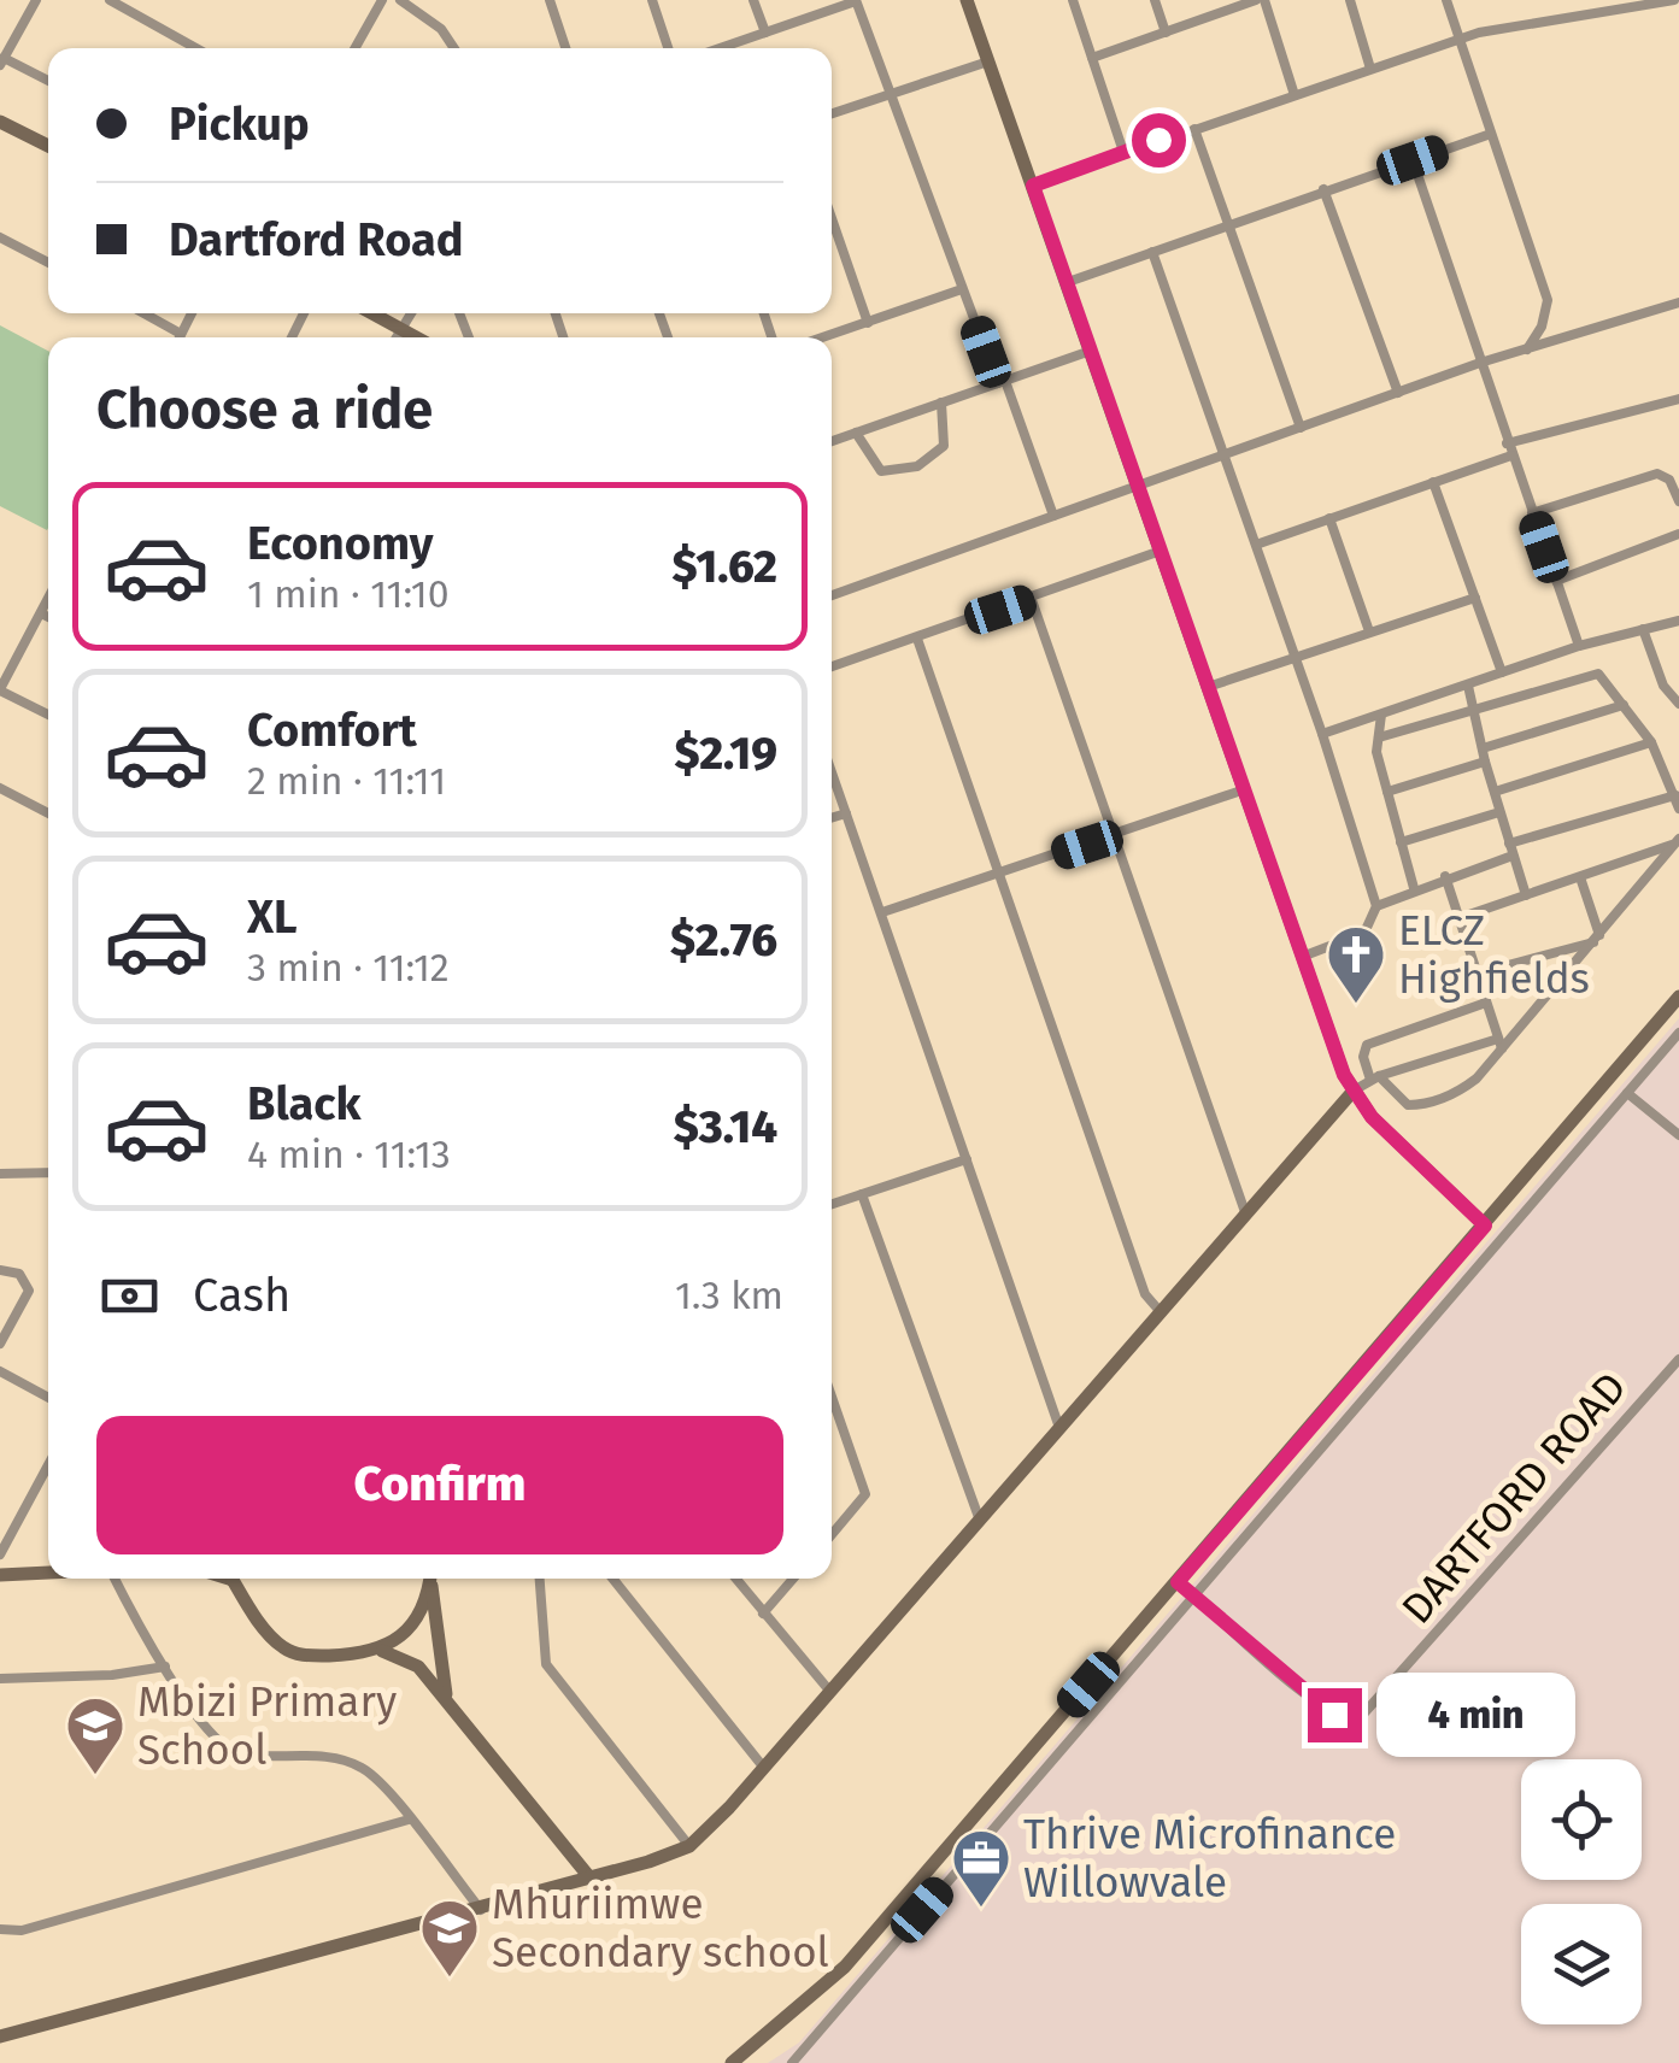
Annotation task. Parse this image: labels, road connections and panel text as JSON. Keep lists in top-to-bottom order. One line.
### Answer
{"streets":{"street":["DARTFORD ROAD"]},"places":{"church":["ELCZ Highfields"],"school or university":["Mbizi Primary School","Mhuriimwe Secondary school"],"office":["Thrive Microfinance Willowvale"]},"page":{"banner":["Pickup","Dartford Road"],"heading":"Choose a ride","list":[{"name":"Economy","note":"1 min · 11:10","value":"$1.62"},{"name":"Comfort","note":"2 min · 11:11","value":"$2.19"},{"name":"XL","note":"3 min · 11:12","value":"$2.76"},{"name":"Black","note":"4 min · 11:13","value":"$3.14"}],"pay":["Cash","1.3 km"],"buttons":"Confirm","bubble":"4 min"}}
